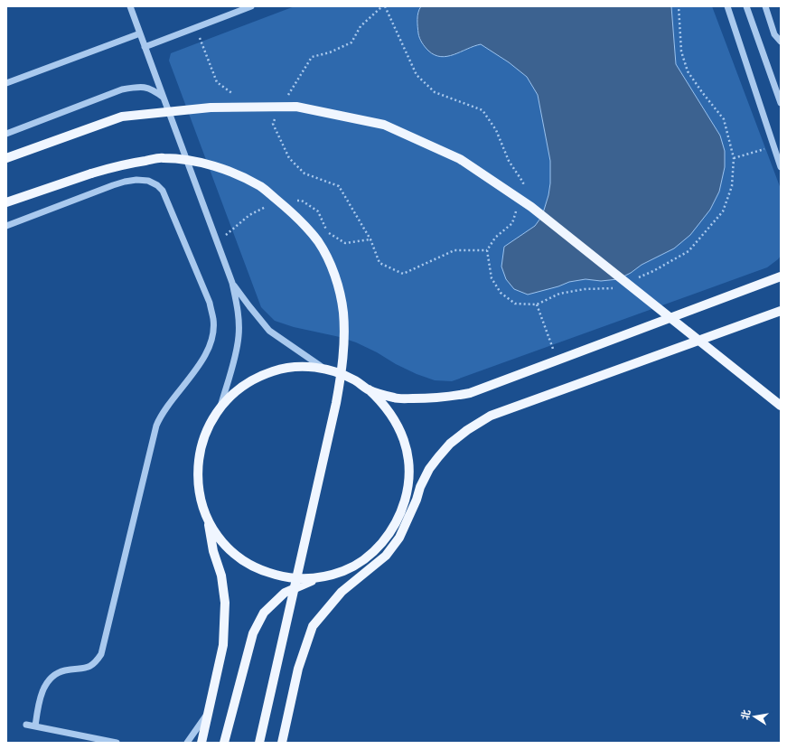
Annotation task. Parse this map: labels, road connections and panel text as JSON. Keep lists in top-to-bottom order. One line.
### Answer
{"north":"left"}
